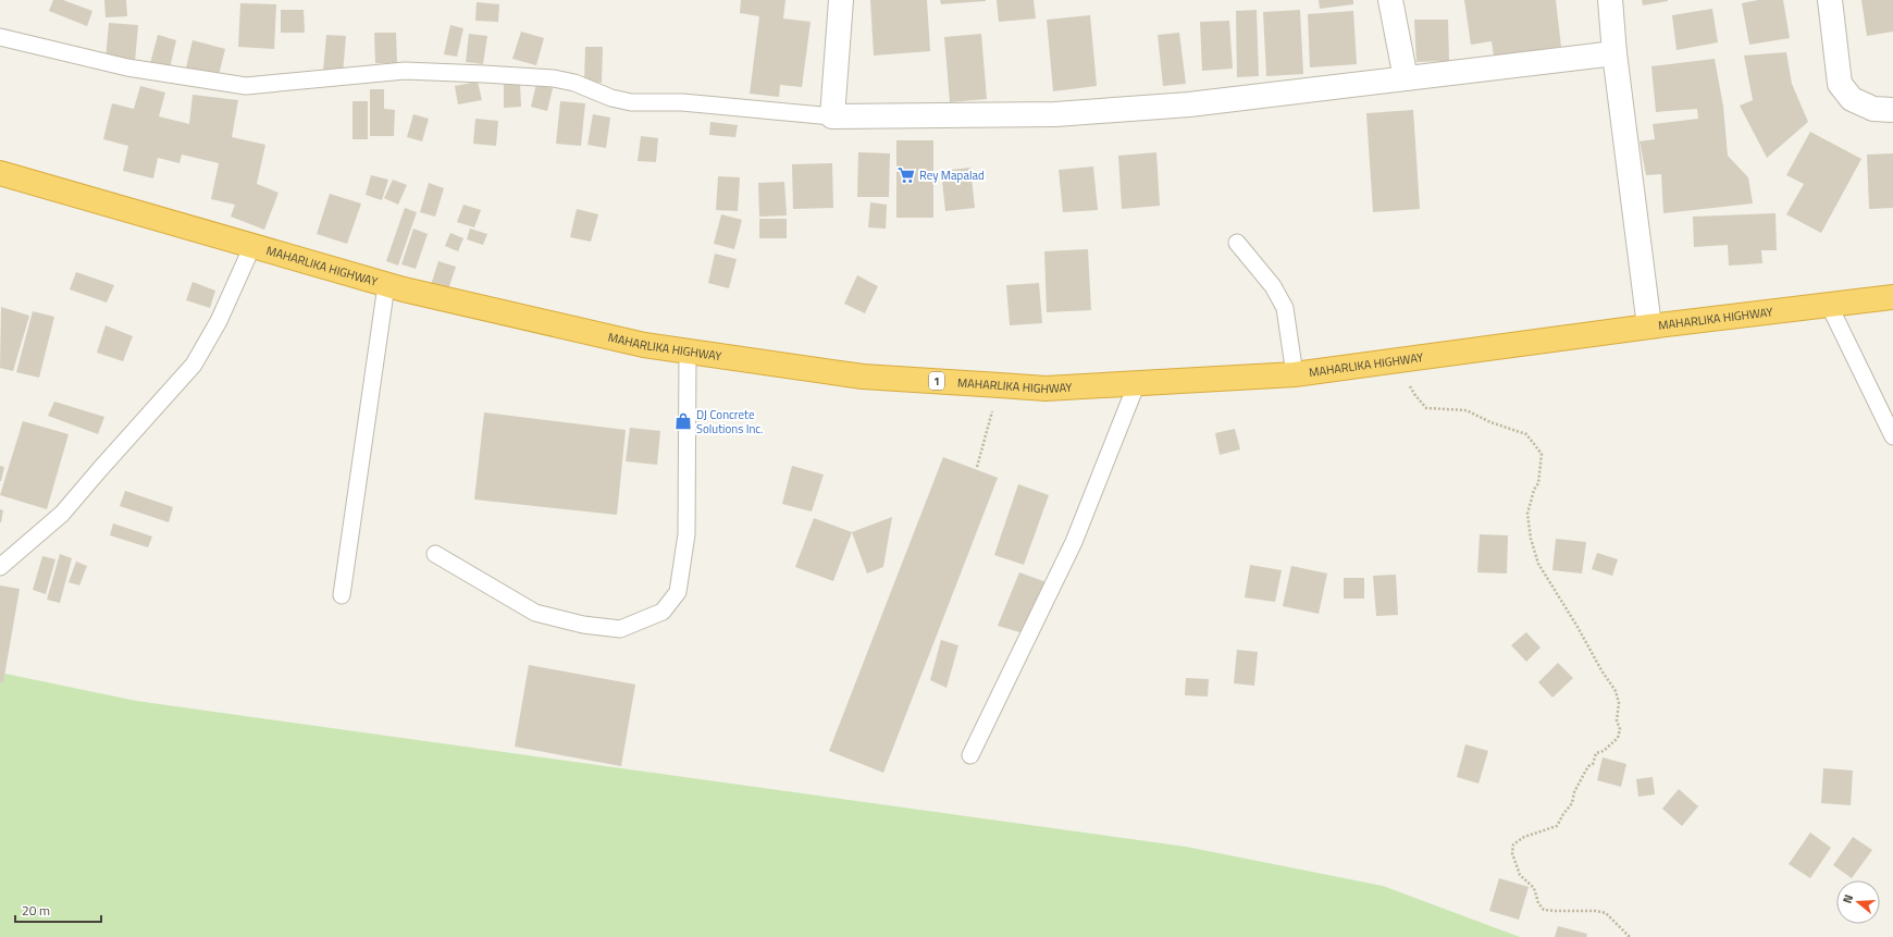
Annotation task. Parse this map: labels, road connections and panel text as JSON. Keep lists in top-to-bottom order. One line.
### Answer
{"streets":{"highway":["MAHARLIKA HIGHWAY","1"]},"places":{"supermarket":["Rey Mapalad"],"shop":["DJ Concrete Solutions Inc."]},"scale_bar":"20 m","north":"left"}
